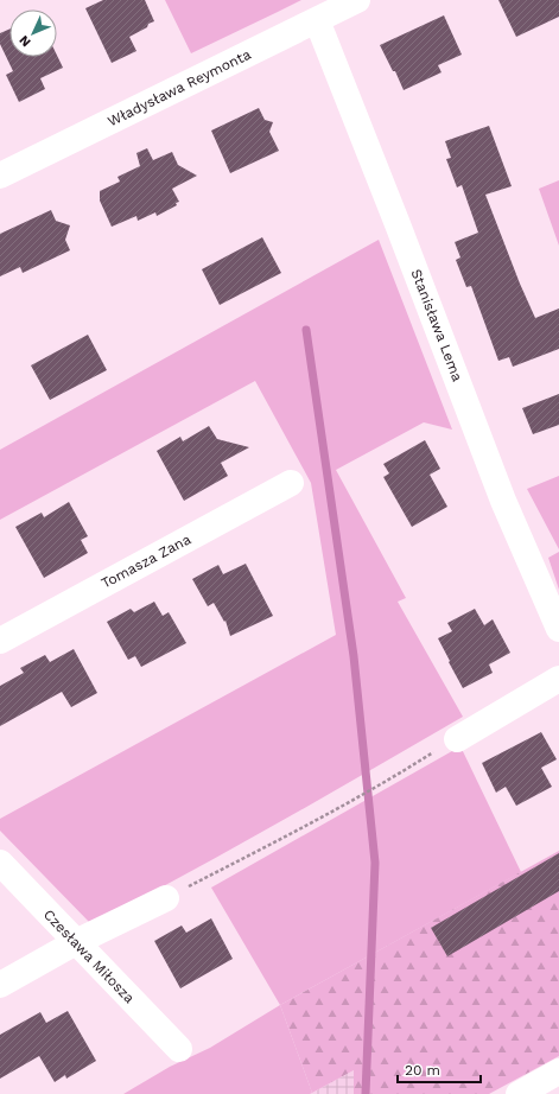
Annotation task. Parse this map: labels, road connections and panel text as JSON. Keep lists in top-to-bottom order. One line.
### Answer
{"streets":{"street":["Władysława Reymonta","Stanisława Lema","Tomasza Zana","Czesława Miłosza"]},"crossings":[["Władysława Reymonta","Stanisława Lema"]],"scale_bar":"20 m","north":"bottom left"}
